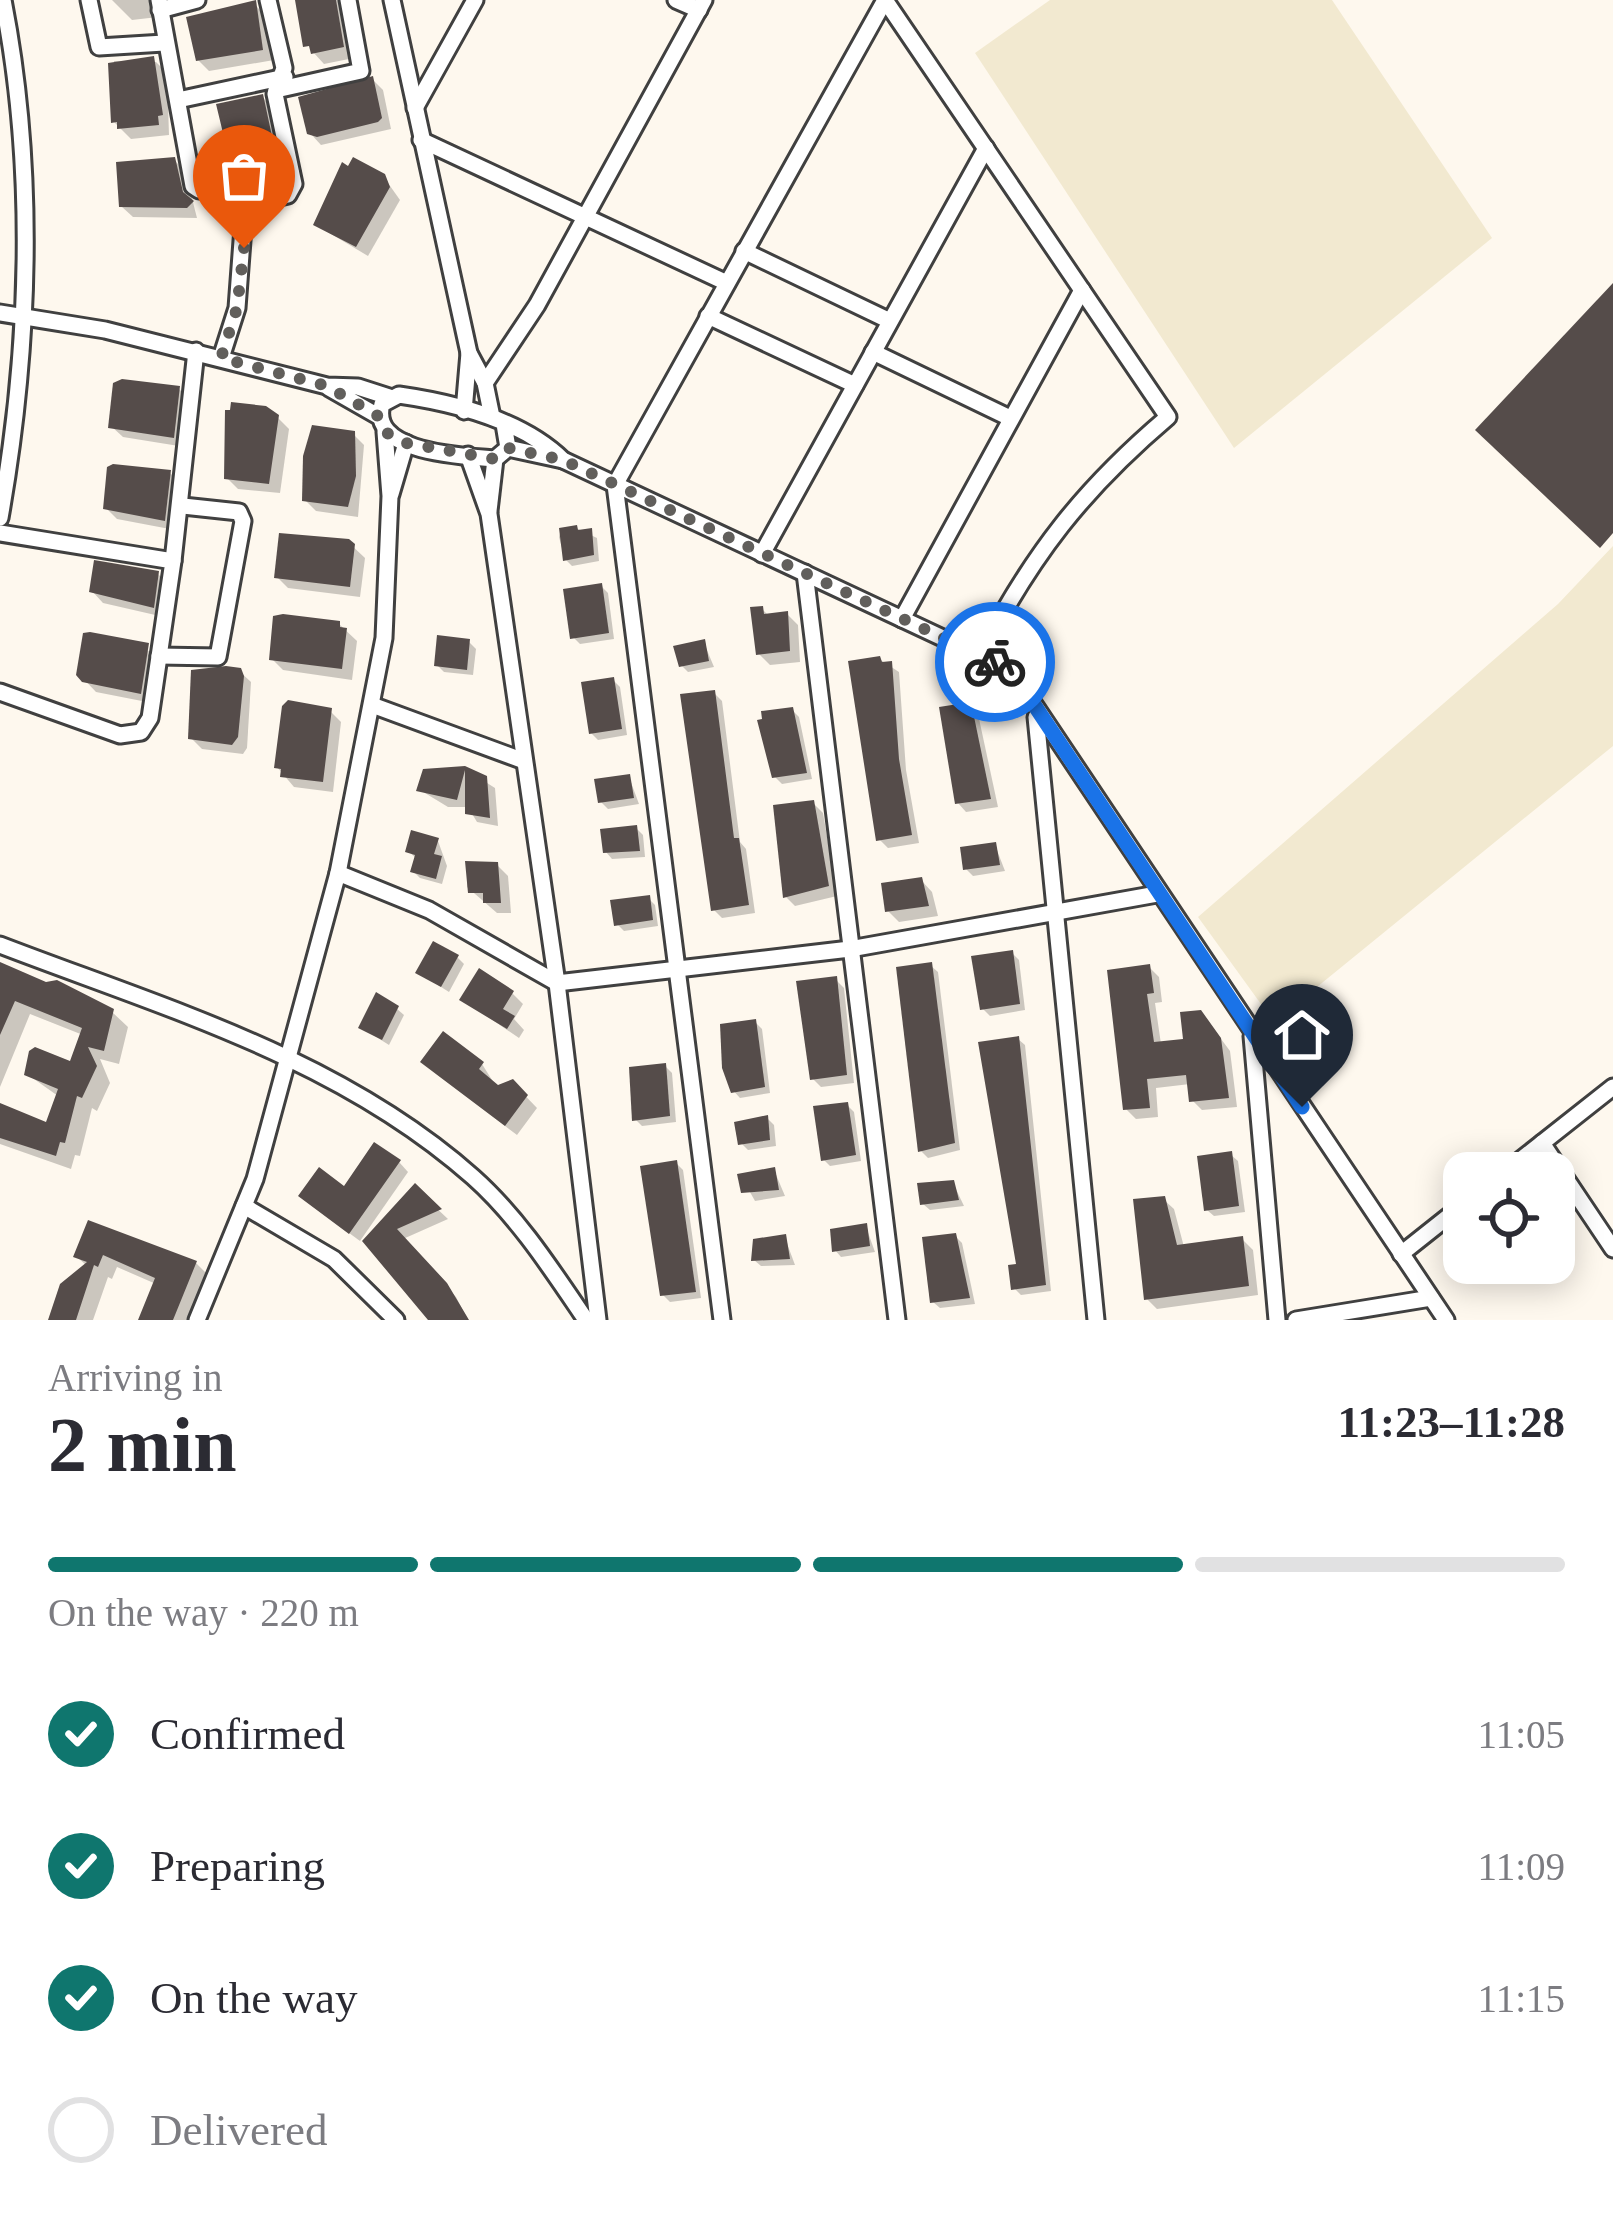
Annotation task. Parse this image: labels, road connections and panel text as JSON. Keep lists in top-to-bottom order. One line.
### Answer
{"page":{"heading":["2 min","Arriving in","11:23–11:28"],"bar":"On the way · 220 m","list":[["Confirmed","11:05"],["Preparing","11:09"],["On the way","11:15"],"Delivered"]}}
